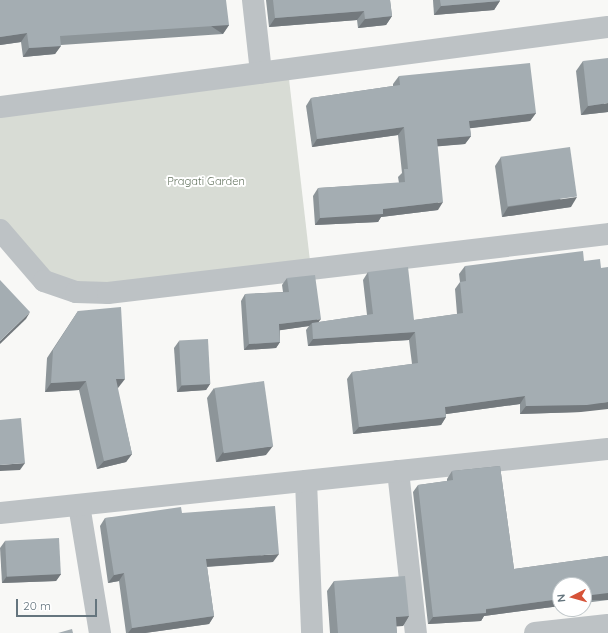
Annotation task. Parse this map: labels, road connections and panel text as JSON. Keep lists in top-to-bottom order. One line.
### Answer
{"parks":["Pragati Garden"],"scale_bar":"20 m","north":"left"}
